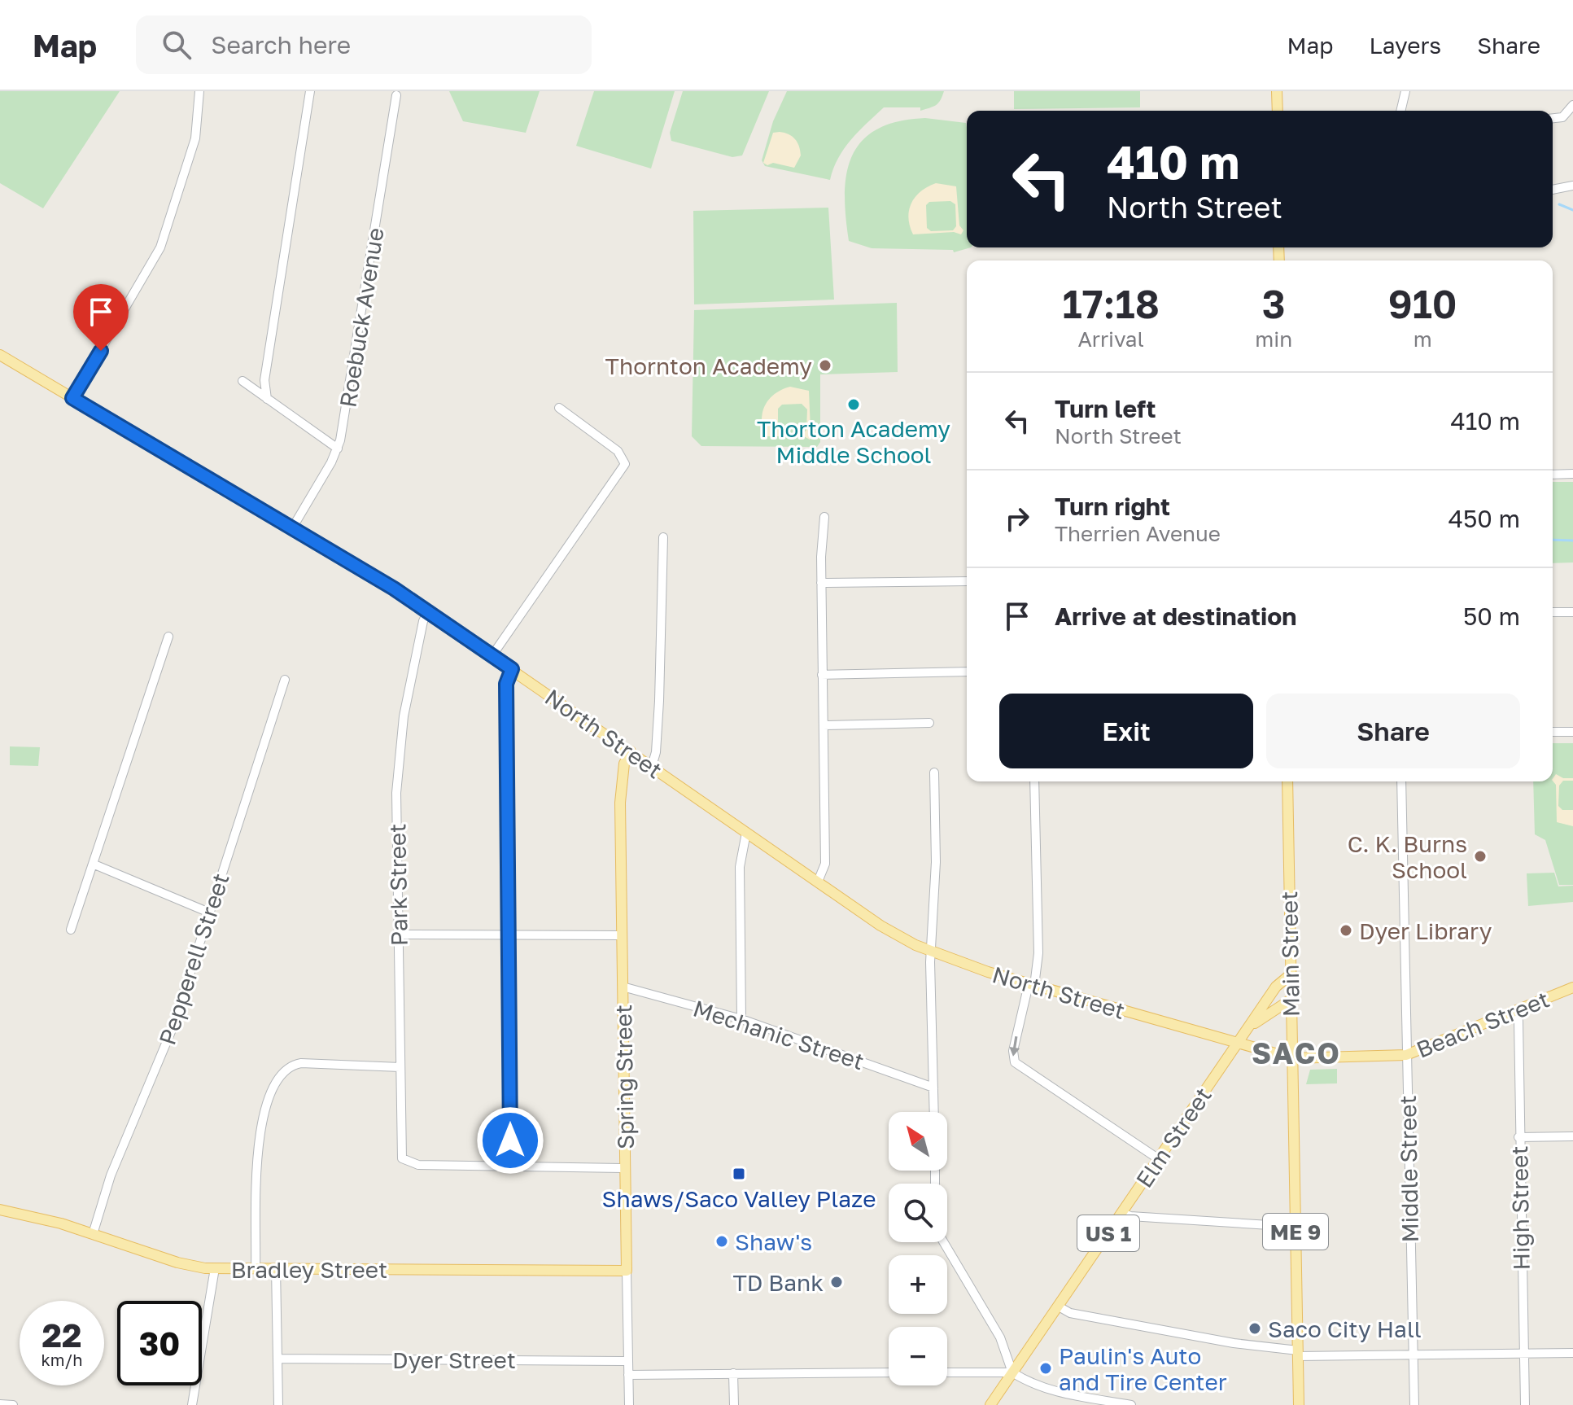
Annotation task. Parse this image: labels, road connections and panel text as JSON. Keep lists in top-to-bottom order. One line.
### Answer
{"streets":{"main road":["North Street","Main Street","Beach Street","Spring Street","Elm Street","ME 9","US 1","Bradley Street"],"street":["Roebuck Avenue","Park Street","Pepperell Street","Mechanic Street","Middle Street","High Street","Dyer Street"]},"crossings":[["Roebuck Avenue","North Street"],["North Street","Park Street"],["North Street","Beach Street"],["North Street","Spring Street"],["North Street","Elm Street"],["Main Street","Beach Street"],["Main Street","Elm Street"],["Pepperell Street","Bradley Street"],["Beach Street","Elm Street"],["Beach Street","Middle Street"],["Beach Street","High Street"],["Mechanic Street","Spring Street"],["Spring Street","Bradley Street"],["Spring Street","Dyer Street"]],"districts":["SACO"],"places":{"other":["Thornton Academy","Thorton Academy Middle School","C. K. Burns School","Dyer Library","Shaw's","TD Bank","Saco City Hall","Paulin's Auto and Tire Center"],"transit":["Shaws/Saco Valley Plaze"]},"north":"top left","page":{"header":"Map","search":"Search here","nav":["Map","Layers","Share"],"turn":["410 m","North Street"],"eta":["17:18","Arrival","3","min","910","m"],"list":[{"name":"Turn left","note":"North Street","value":"410 m"},{"name":"Turn right","note":"Therrien Avenue","value":"450 m"},{"name":"Arrive at destination","value":"50 m"}],"buttons":["Exit","Share"],"map_buttons":["+","−"],"speed":"22 km/h","limit":"30"}}
